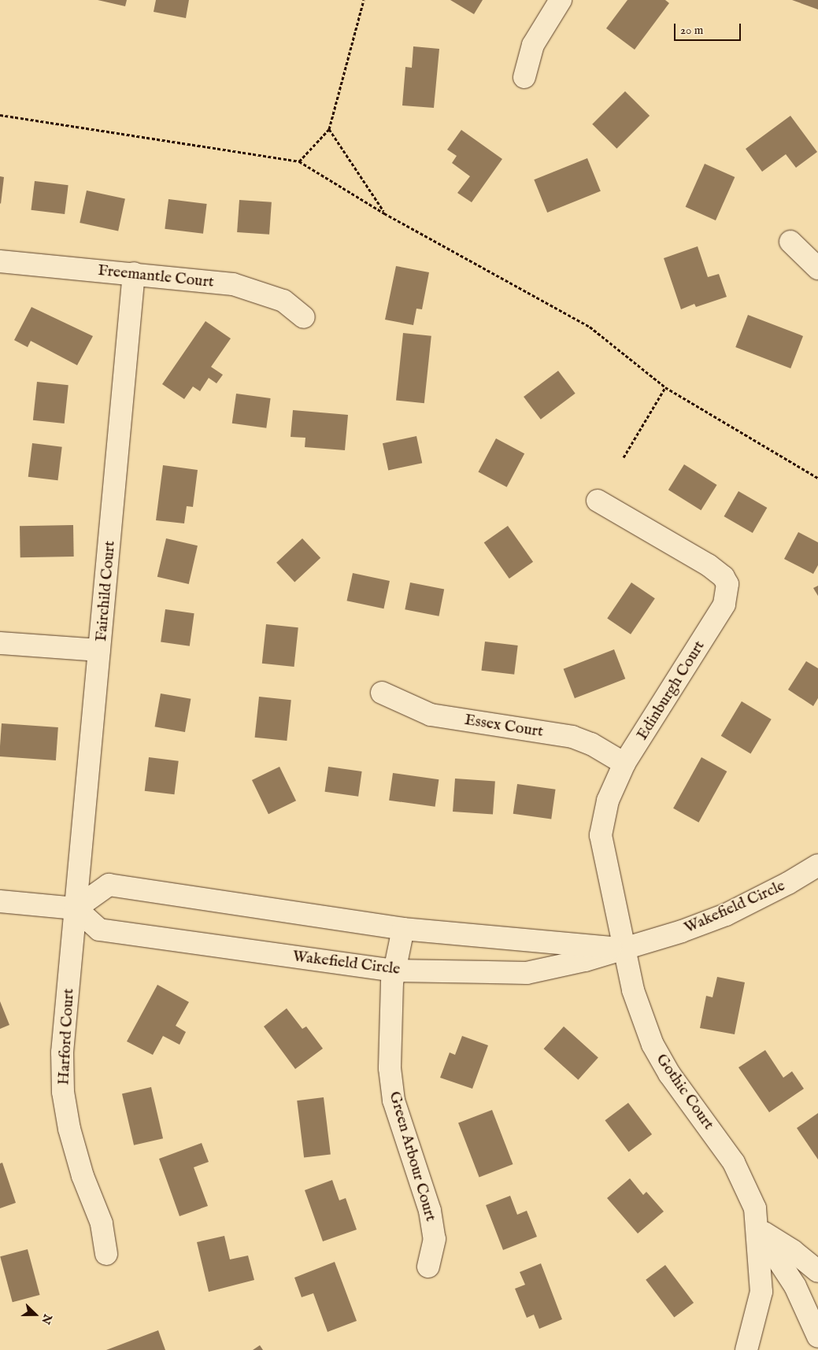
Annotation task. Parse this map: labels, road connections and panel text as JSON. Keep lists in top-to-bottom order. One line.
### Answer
{"streets":{"street":["Freemantle Court","Fairchild Court","Edinburgh Court","Essex Court","Wakefield Circle","Harford Court","Gothic Court","Green Arbour Court"]},"crossings":[["Freemantle Court","Fairchild Court"],["Fairchild Court","Wakefield Circle"],["Fairchild Court","Harford Court"],["Edinburgh Court","Essex Court"],["Edinburgh Court","Wakefield Circle"],["Edinburgh Court","Gothic Court"],["Wakefield Circle","Harford Court"],["Wakefield Circle","Gothic Court"],["Wakefield Circle","Green Arbour Court"]],"scale_bar":"20 m","north":"right"}
